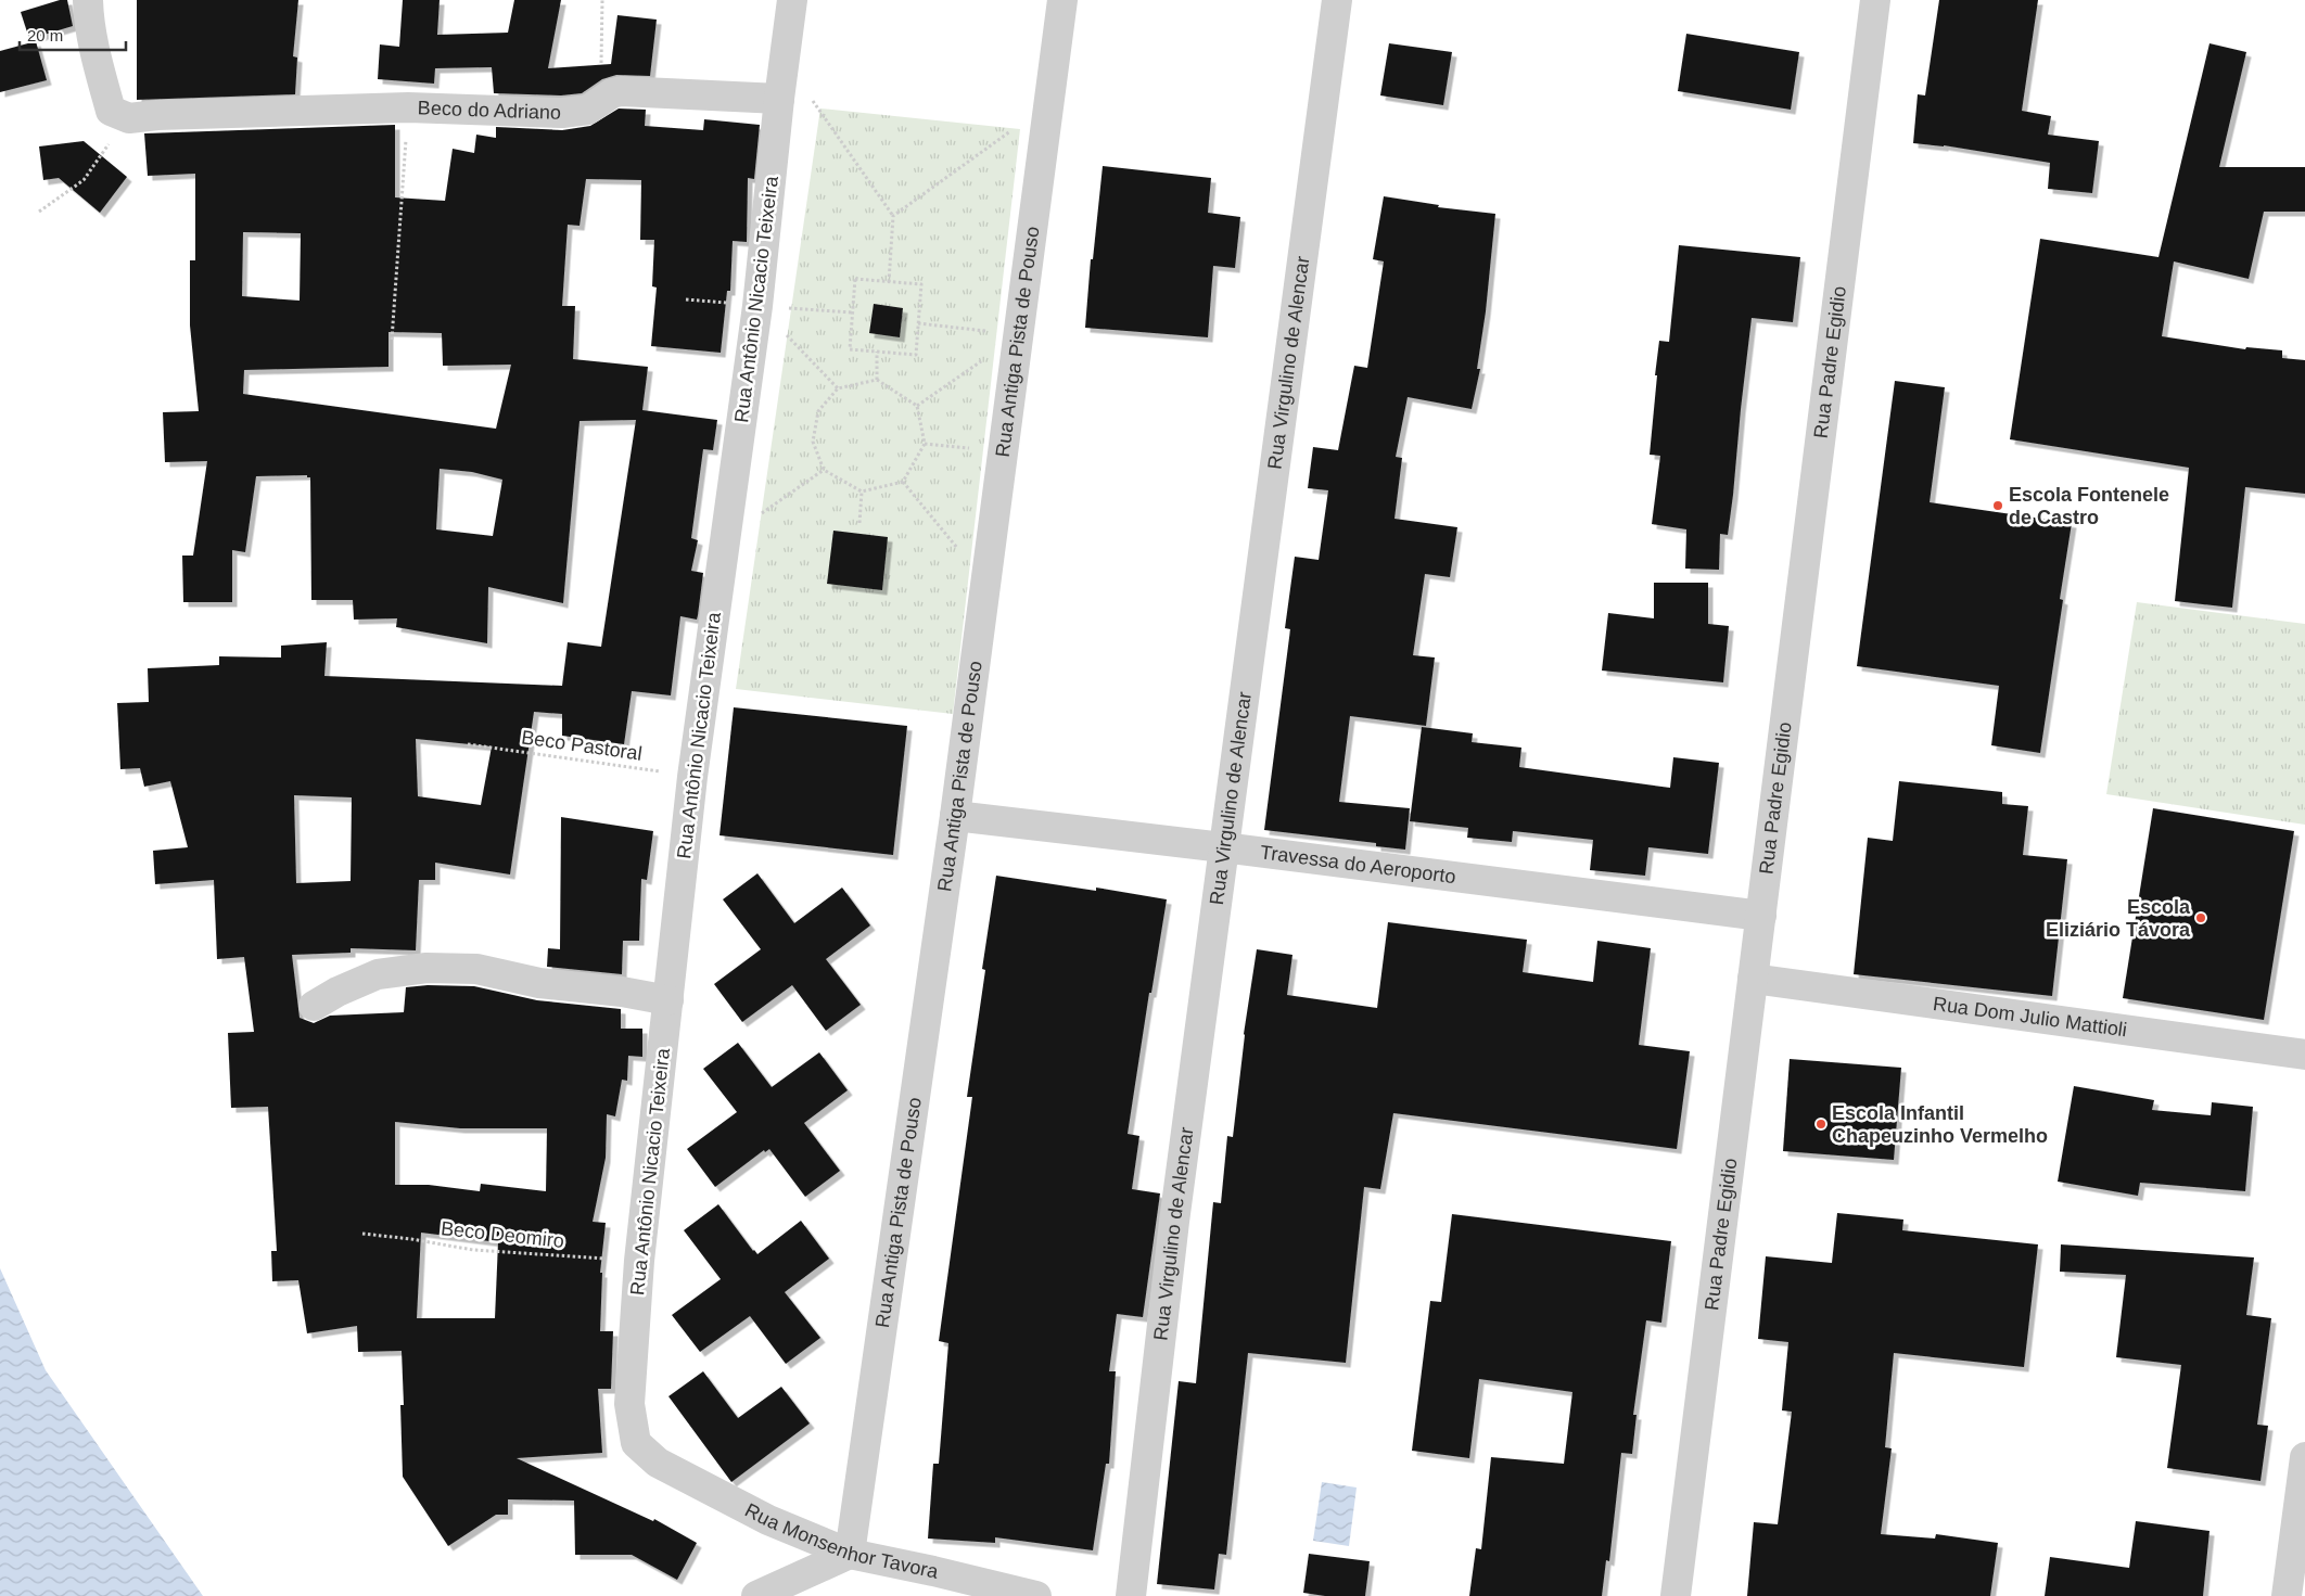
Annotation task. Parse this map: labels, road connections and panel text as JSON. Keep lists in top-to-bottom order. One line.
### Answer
{"streets":{"street":["Beco do Adriano","Rua Antônio Nicacio Teixeira","Rua Antiga Pista de Pouso","Rua Virgulino de Alencar","Rua Padre Egidio","Travessa do Aeroporto","Rua Dom Julio Mattioli","Rua Monsenhor Tavora"],"path":["Beco Pastoral","Beco Deomiro"]},"crossings":[["Beco do Adriano","Rua Antônio Nicacio Teixeira"],["Rua Antônio Nicacio Teixeira","Beco Pastoral"],["Rua Antônio Nicacio Teixeira","Beco Deomiro"],["Rua Antônio Nicacio Teixeira","Rua Monsenhor Tavora"],["Rua Antiga Pista de Pouso","Travessa do Aeroporto"],["Rua Antiga Pista de Pouso","Rua Monsenhor Tavora"],["Rua Virgulino de Alencar","Travessa do Aeroporto"],["Rua Padre Egidio","Travessa do Aeroporto"],["Rua Padre Egidio","Rua Dom Julio Mattioli"]],"places":["Escola Fontenele de Castro","Escola Eliziário Távora","Escola Infantil Chapeuzinho Vermelho"],"scale_bar":"20 m"}
